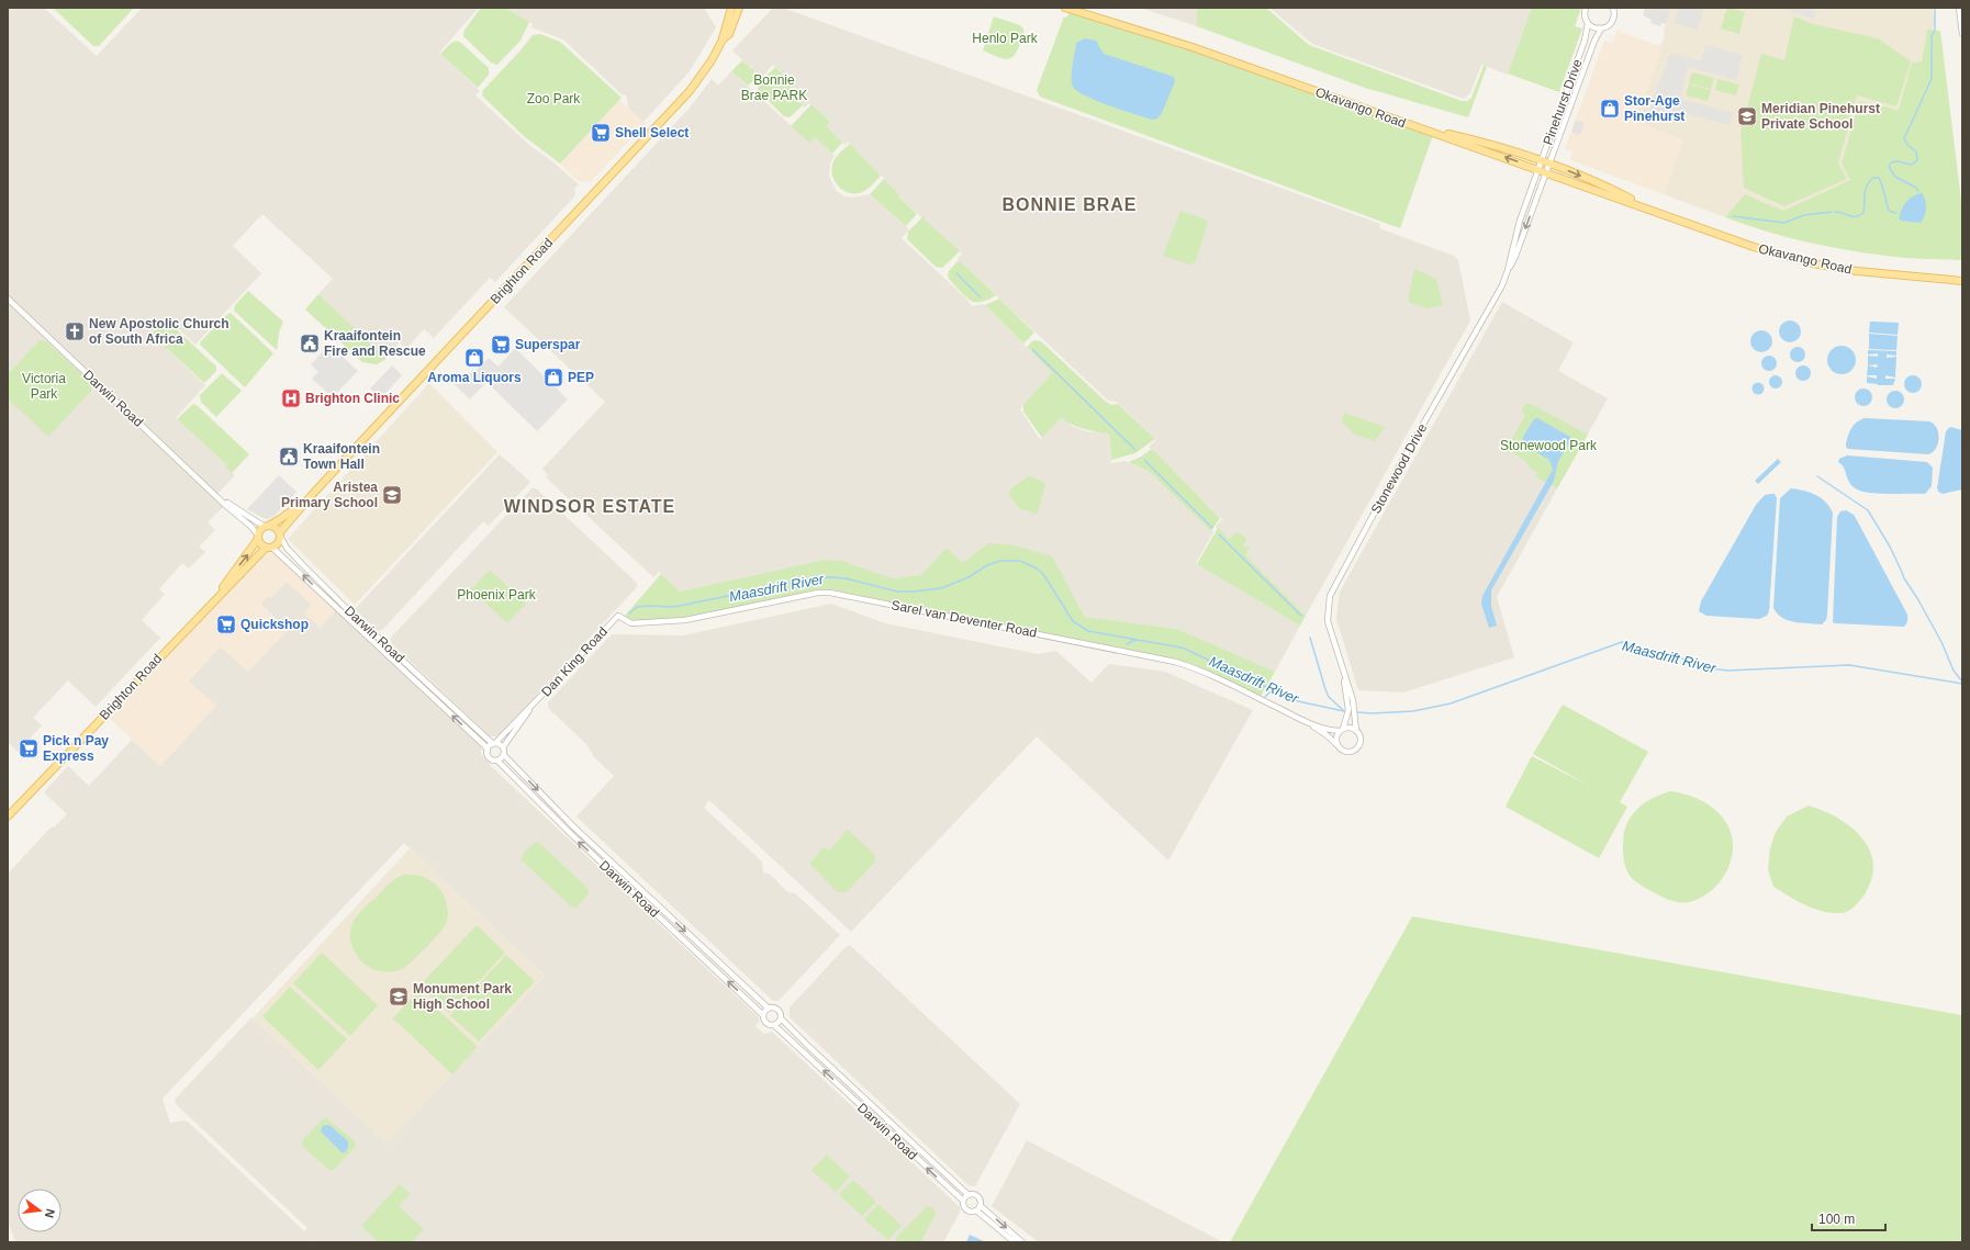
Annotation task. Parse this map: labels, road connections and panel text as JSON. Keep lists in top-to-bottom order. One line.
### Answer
{"streets":{"main road":["Okavango Road","Brighton Road"],"street":["Pinehurst Drive","Darwin Road","Stonewood Drive","Sarel van Deventer Road","Dan King Road"]},"crossings":[["Pinehurst Drive","Okavango Road"],["Pinehurst Drive","Stonewood Drive"],["Brighton Road","Darwin Road"],["Darwin Road","Dan King Road"],["Stonewood Drive","Sarel van Deventer Road"],["Sarel van Deventer Road","Dan King Road"]],"districts":["BONNIE BRAE","WINDSOR ESTATE"],"water":["Maasdrift River"],"parks":["Henlo Park","Bonnie Brae PARK","Zoo Park","Victoria Park","Stonewood Park","Phoenix Park"],"places":{"shop":["Stor-Age Pinehurst","Aroma Liquors","PEP"],"school or university":["Meridian Pinehurst Private School","Aristea Primary School","Monument Park High School"],"supermarket":["Shell Select","Superspar","Quickshop","Pick n Pay Express"],"church":["New Apostolic Church of South Africa"],"public building":["Kraaifontein Fire and Rescue","Kraaifontein Town Hall"],"hospital":["Brighton Clinic"]},"scale_bar":"100 m","north":"right"}
